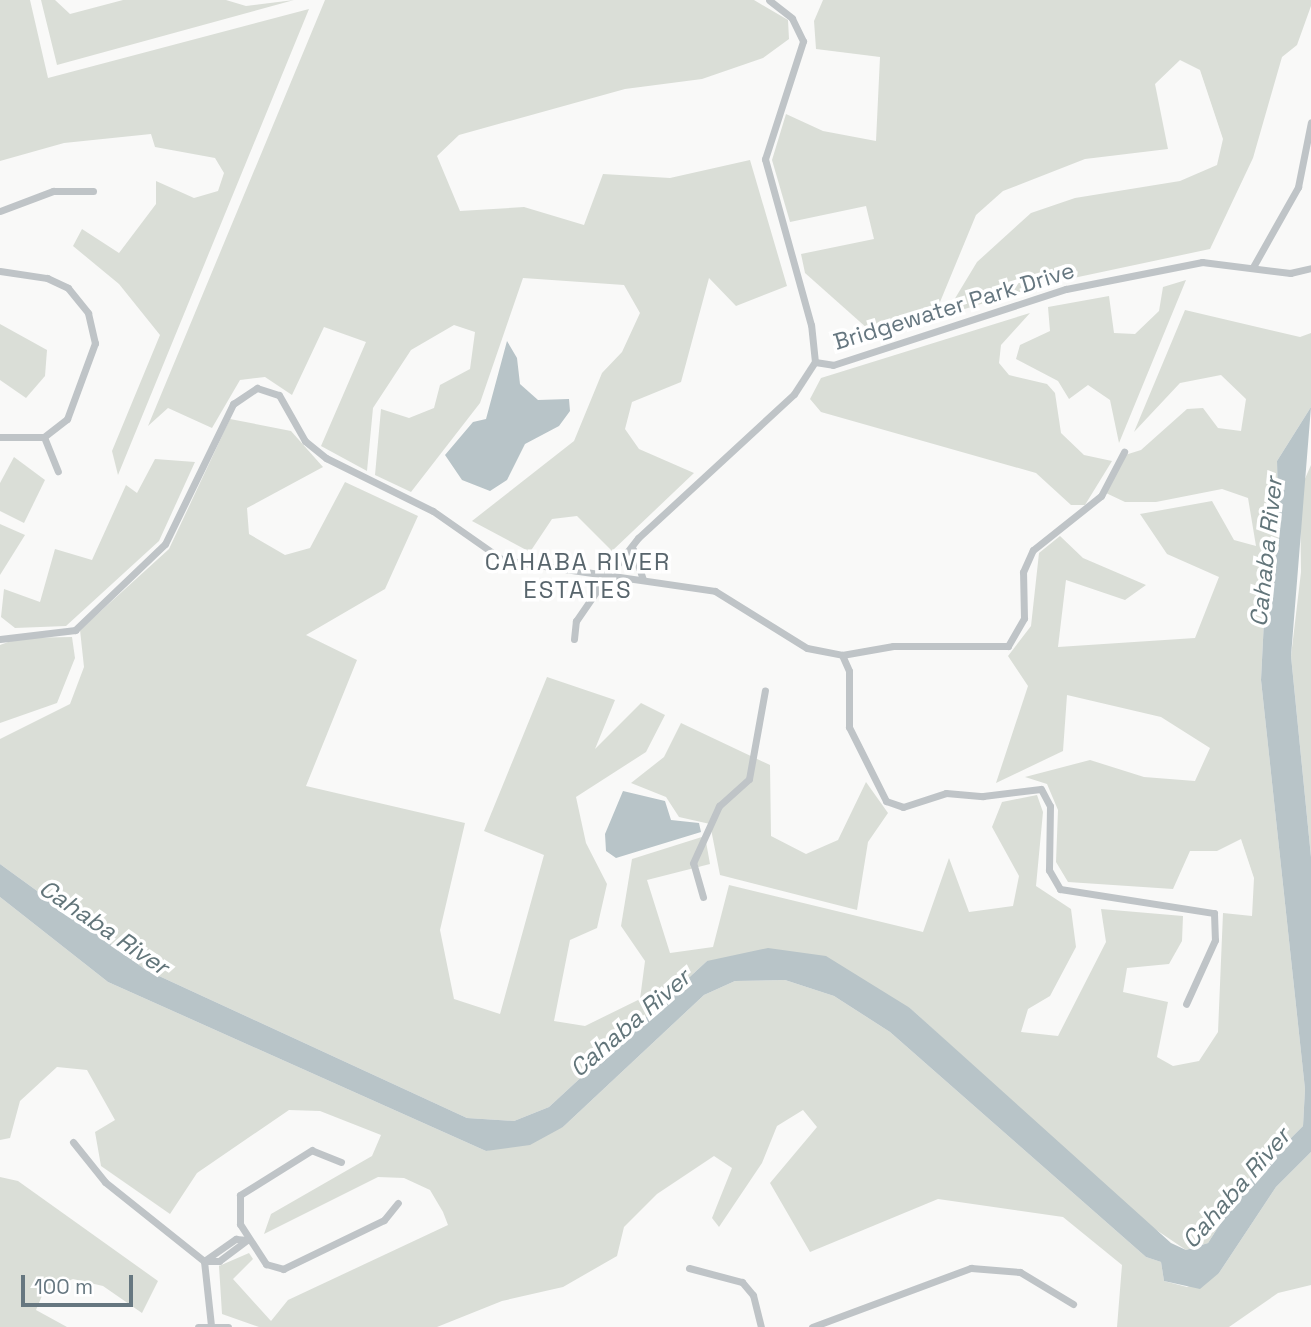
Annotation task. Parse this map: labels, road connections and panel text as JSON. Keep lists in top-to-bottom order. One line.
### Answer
{"streets":{"street":["Bridgewater Park Drive"]},"districts":["CAHABA RIVER ESTATES"],"water":["Cahaba River"],"scale_bar":"100 m"}
